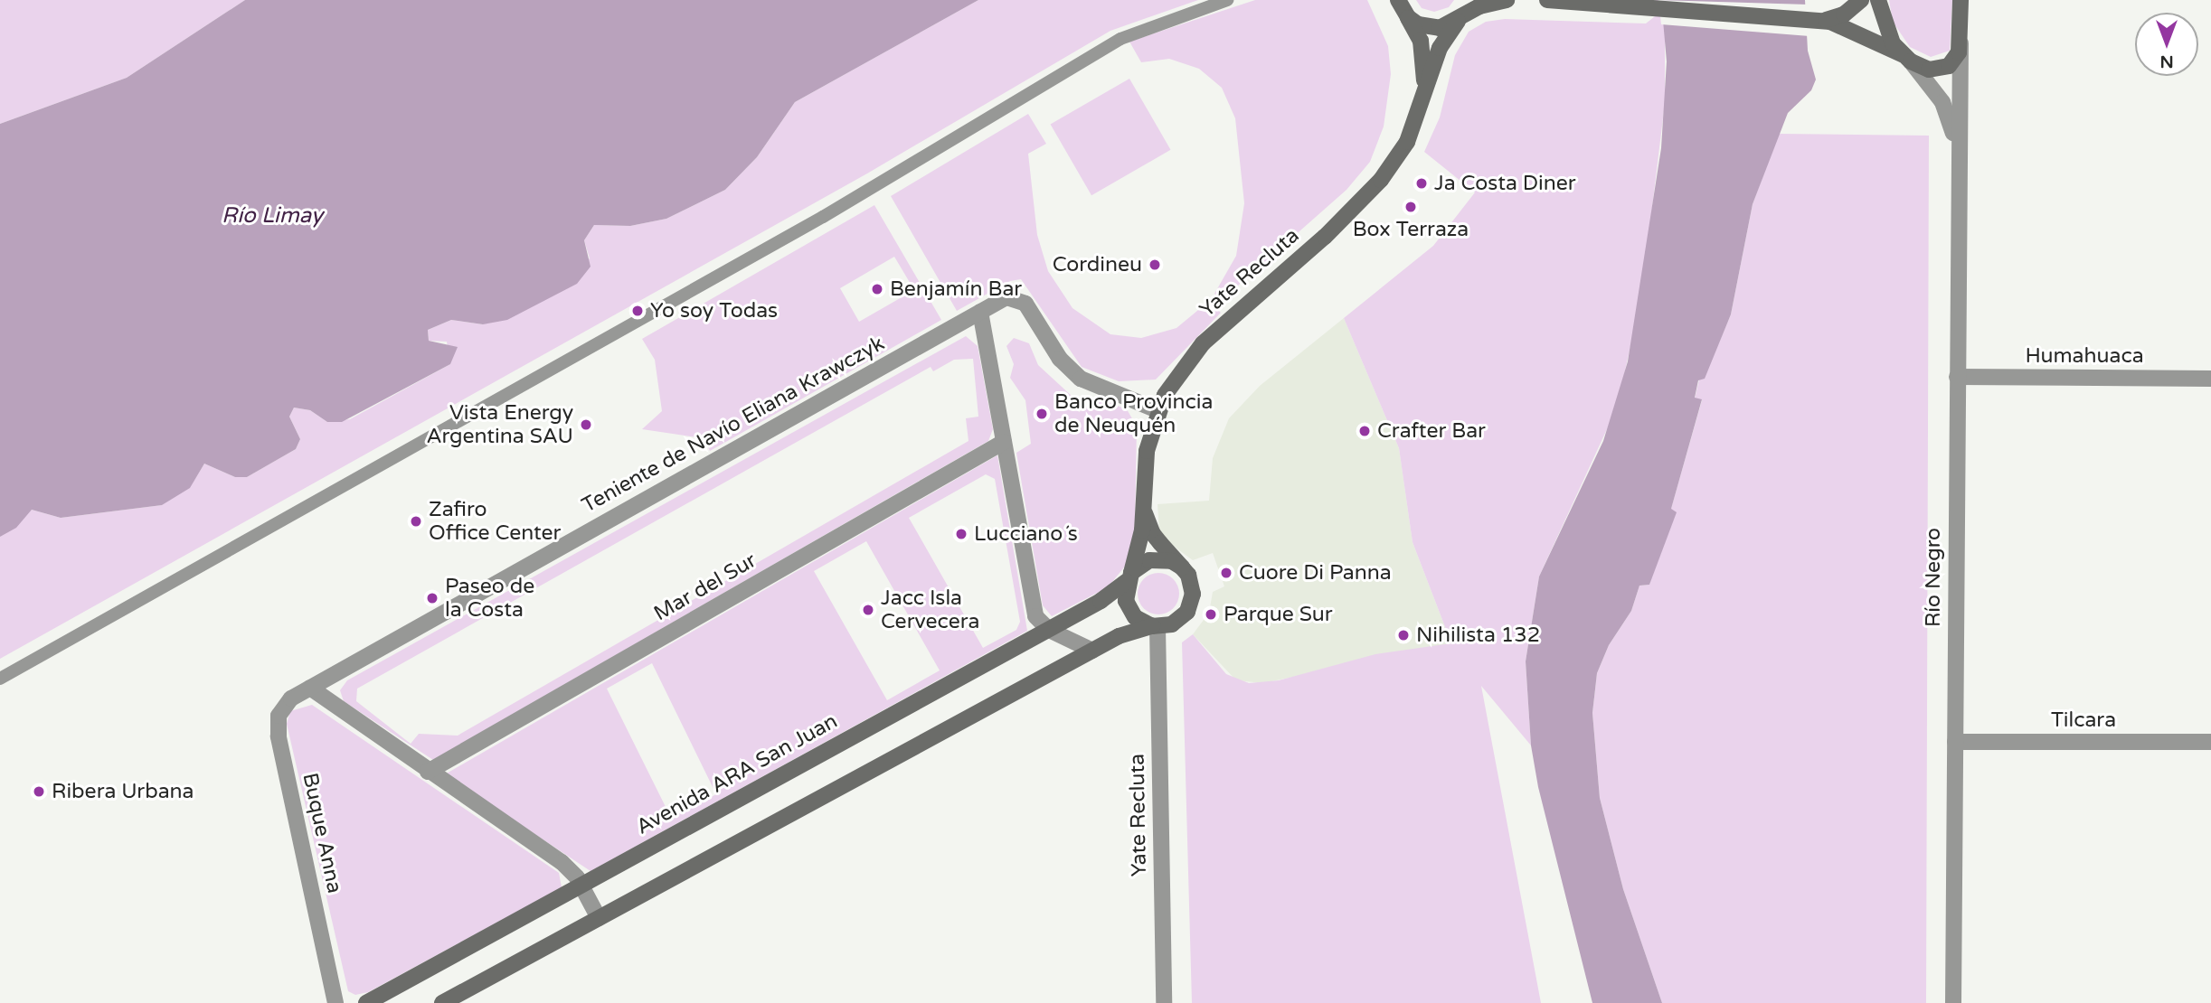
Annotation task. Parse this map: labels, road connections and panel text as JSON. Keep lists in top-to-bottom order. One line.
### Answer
{"streets":{"main road":["Yate Recluta","Río Negro","Avenida ARA San Juan"],"street":["Humahuaca","Teniente de Navío Eliana Krawczyk","Mar del Sur","Tilcara","Buque Anna"]},"crossings":[["Yate Recluta","Teniente de Navío Eliana Krawczyk"],["Yate Recluta","Avenida ARA San Juan"],["Humahuaca","Río Negro"],["Teniente de Navío Eliana Krawczyk","Buque Anna"],["Río Negro","Tilcara"]],"water":["Río Limay"],"places":["Ja Costa Diner","Box Terraza","Cordineu","Benjamín Bar","Yo soy Todas","Banco Provincia de Neuquén","Vista Energy Argentina SAU","Crafter Bar","Zafiro Office Center","Lucciano´s","Cuore Di Panna","Paseo de la Costa","Jacc Isla Cervecera","Parque Sur","Nihilista 132","Ribera Urbana"],"north":"bottom"}
